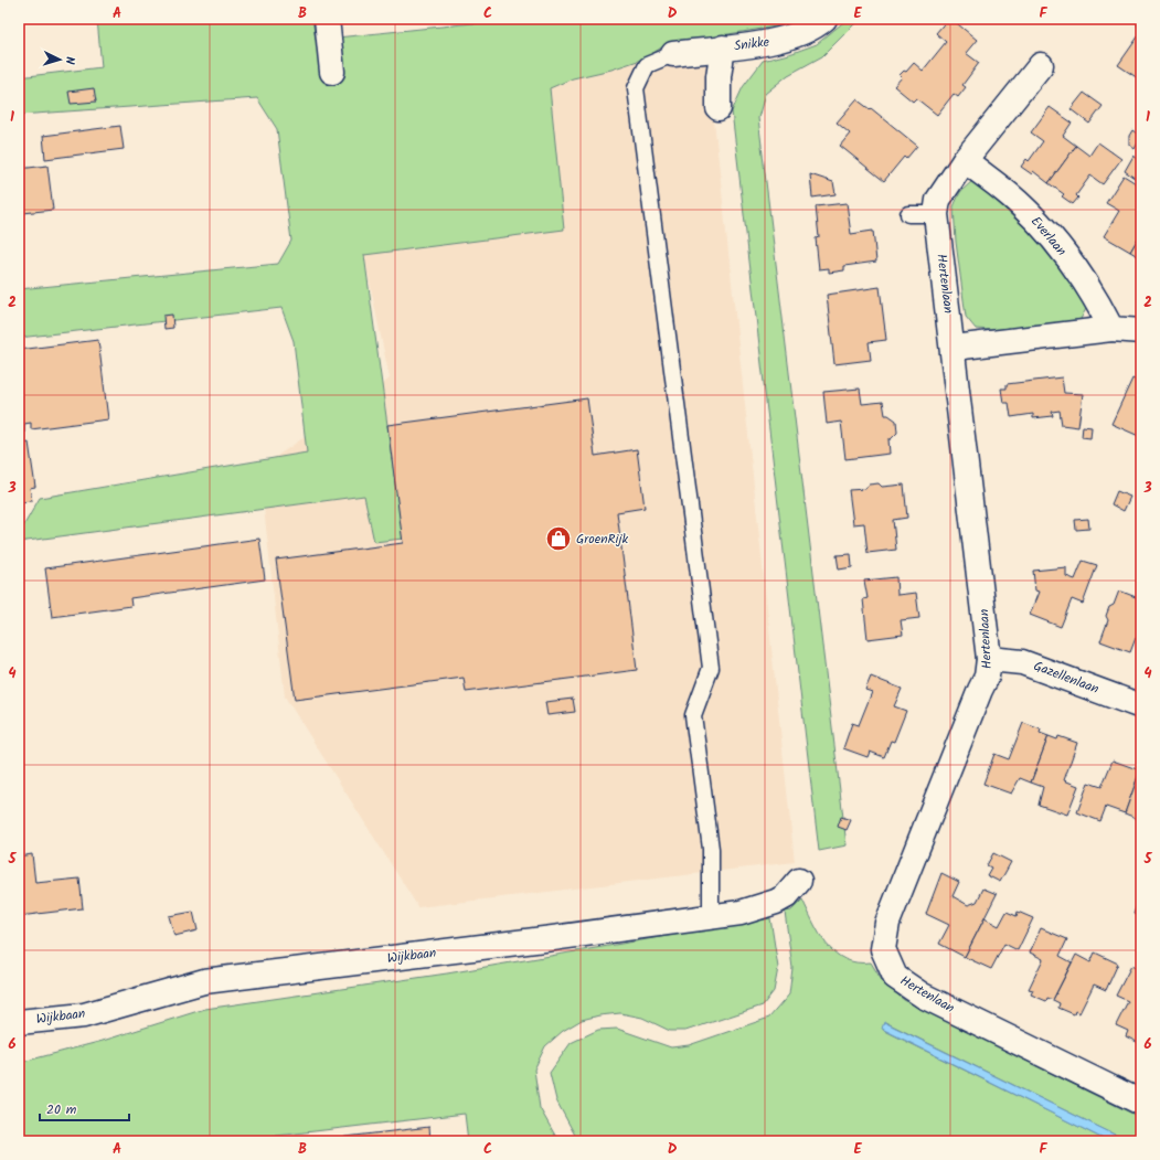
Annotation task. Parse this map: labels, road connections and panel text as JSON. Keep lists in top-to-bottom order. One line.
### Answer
{"streets":{"street":["Snikke","Everlaan","Hertenlaan","Gazellenlaan","Wijkbaan"]},"crossings":[["Everlaan","Hertenlaan"],["Hertenlaan","Gazellenlaan"]],"places":{"shop":["GroenRijk"]},"scale_bar":"20 m","north":"right","grid":{"columns":["A","B","C","D","E","F"],"rows":["1","2","3","4","5","6"]}}
